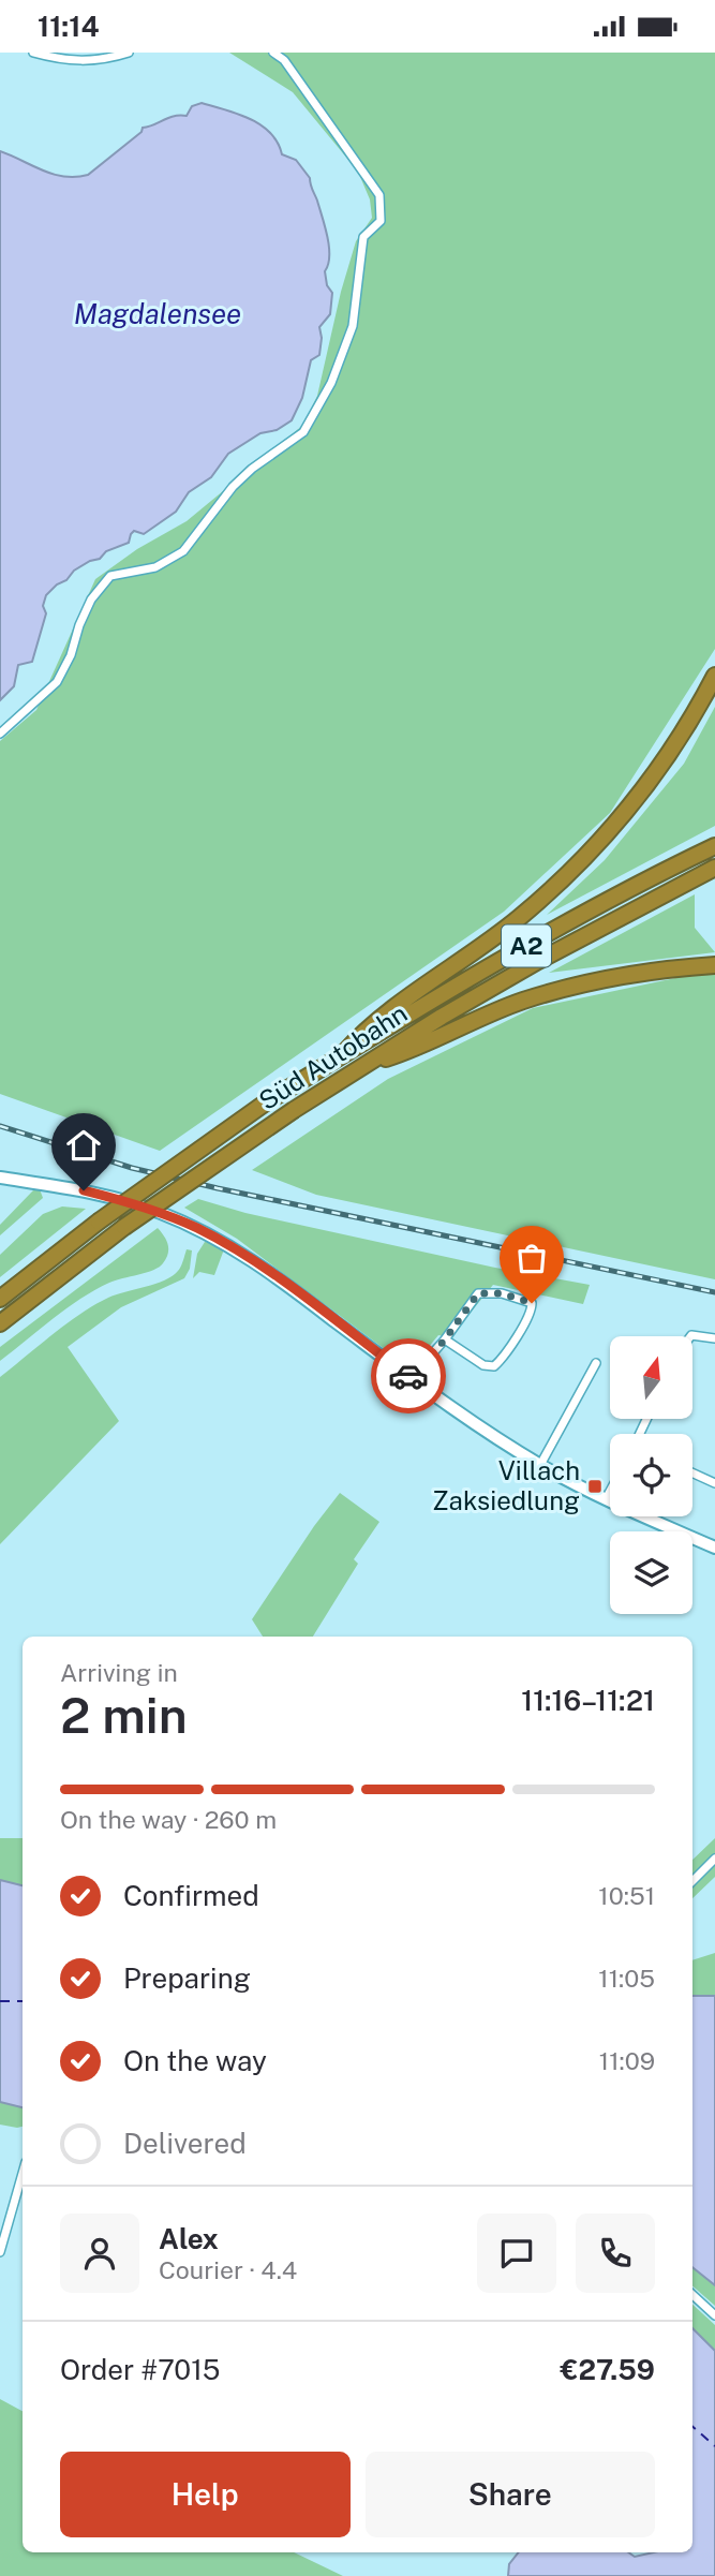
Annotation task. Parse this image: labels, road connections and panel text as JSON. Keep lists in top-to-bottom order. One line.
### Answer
{"streets":{"highway":["A2","Süd Autobahn"]},"water":["Magdalensee"],"places":{"transit":["Villach Zaksiedlung"]},"north":"top","page":{"status":"11:14","heading":["2 min","Arriving in","11:16–11:21"],"panel":["Alex","Courier · 4.4","Order #7015","€27.59"],"bar":"On the way · 260 m","list":[["Confirmed","10:51"],["Preparing","11:05"],["On the way","11:09"],"Delivered"],"buttons":["Help","Share"]}}
